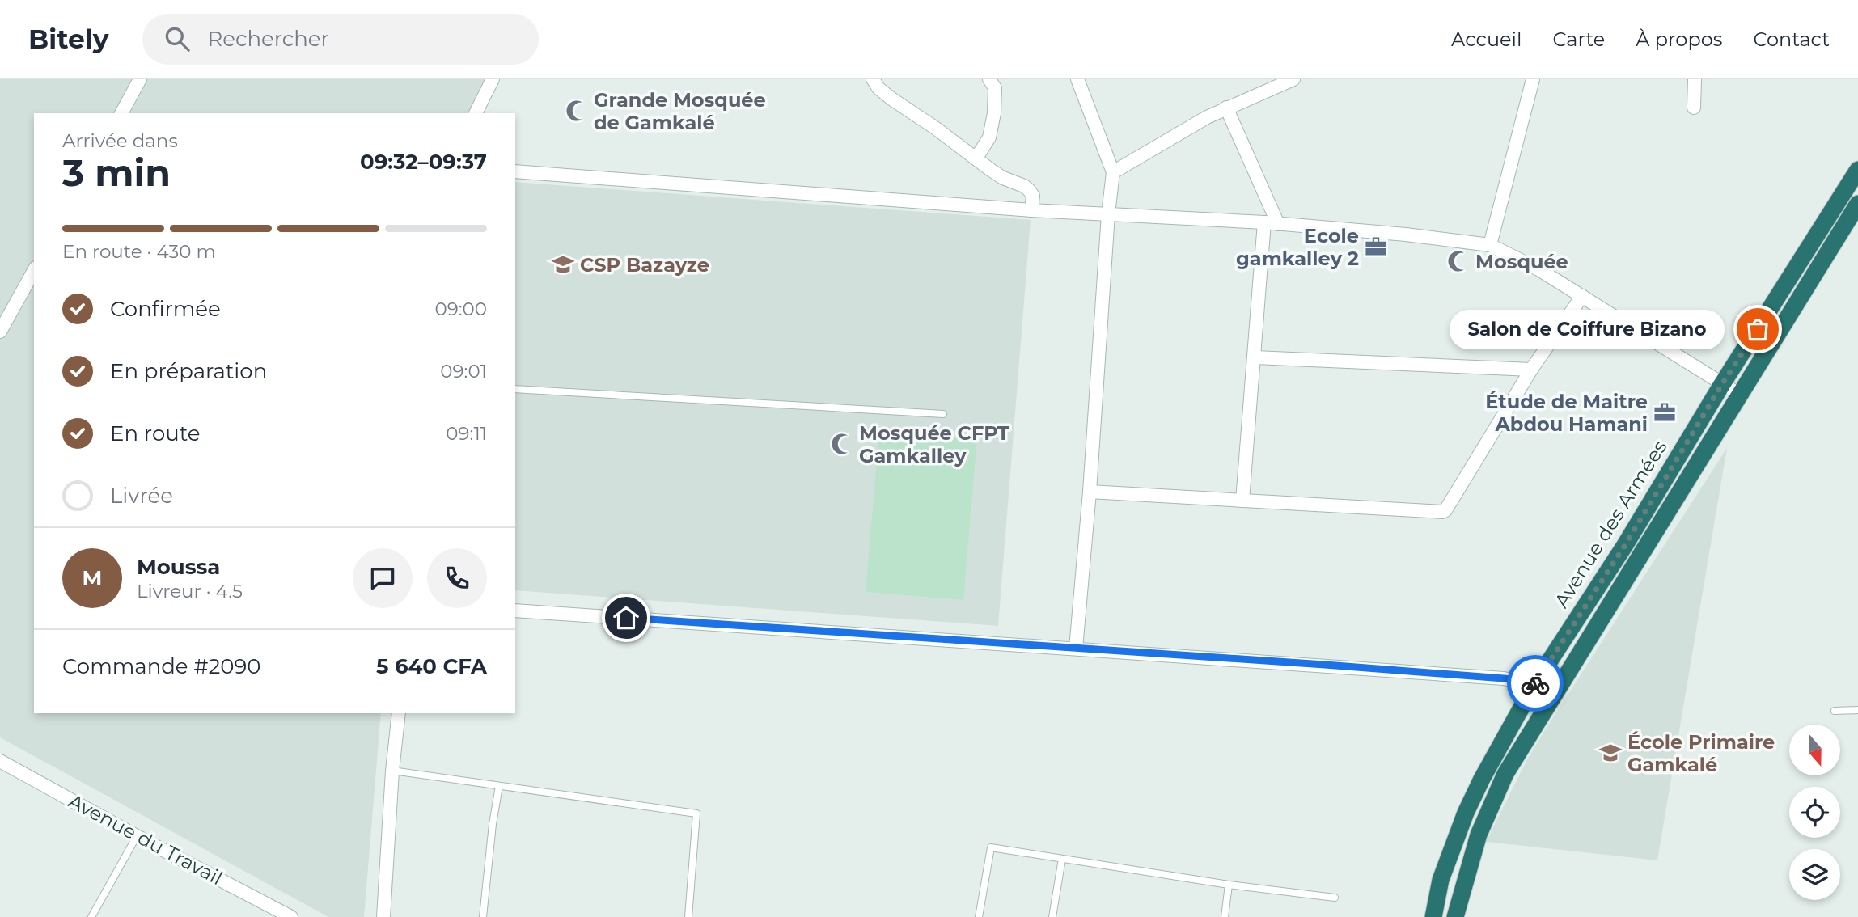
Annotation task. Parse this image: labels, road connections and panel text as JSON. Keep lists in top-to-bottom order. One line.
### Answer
{"streets":{"highway":["Avenue des Armées"],"street":["Avenue du Travail"]},"places":{"mosque":["Grande Mosquée de Gamkalé","Mosquée","Mosquée CFPT Gamkalley"],"office":["Ecole gamkalley 2","Étude de Maitre Abdou Hamani"],"school or university":["CSP Bazayze","École Primaire Gamkalé"],"other":["Salon de Coiffure Bizano"]},"north":"bottom","page":{"header":"Bitely","search":"Rechercher","nav":["Accueil","Carte","À propos","Contact"],"heading":["3 min","Arrivée dans","09:32–09:37"],"panel":["Moussa","Livreur · 4.5","Commande #2090","5 640 CFA"],"bar":"En route · 430 m","list":[["Confirmée","09:00"],["En préparation","09:01"],["En route","09:11"],"Livrée"],"bubble":"Salon de Coiffure Bizano","round":"M"}}
